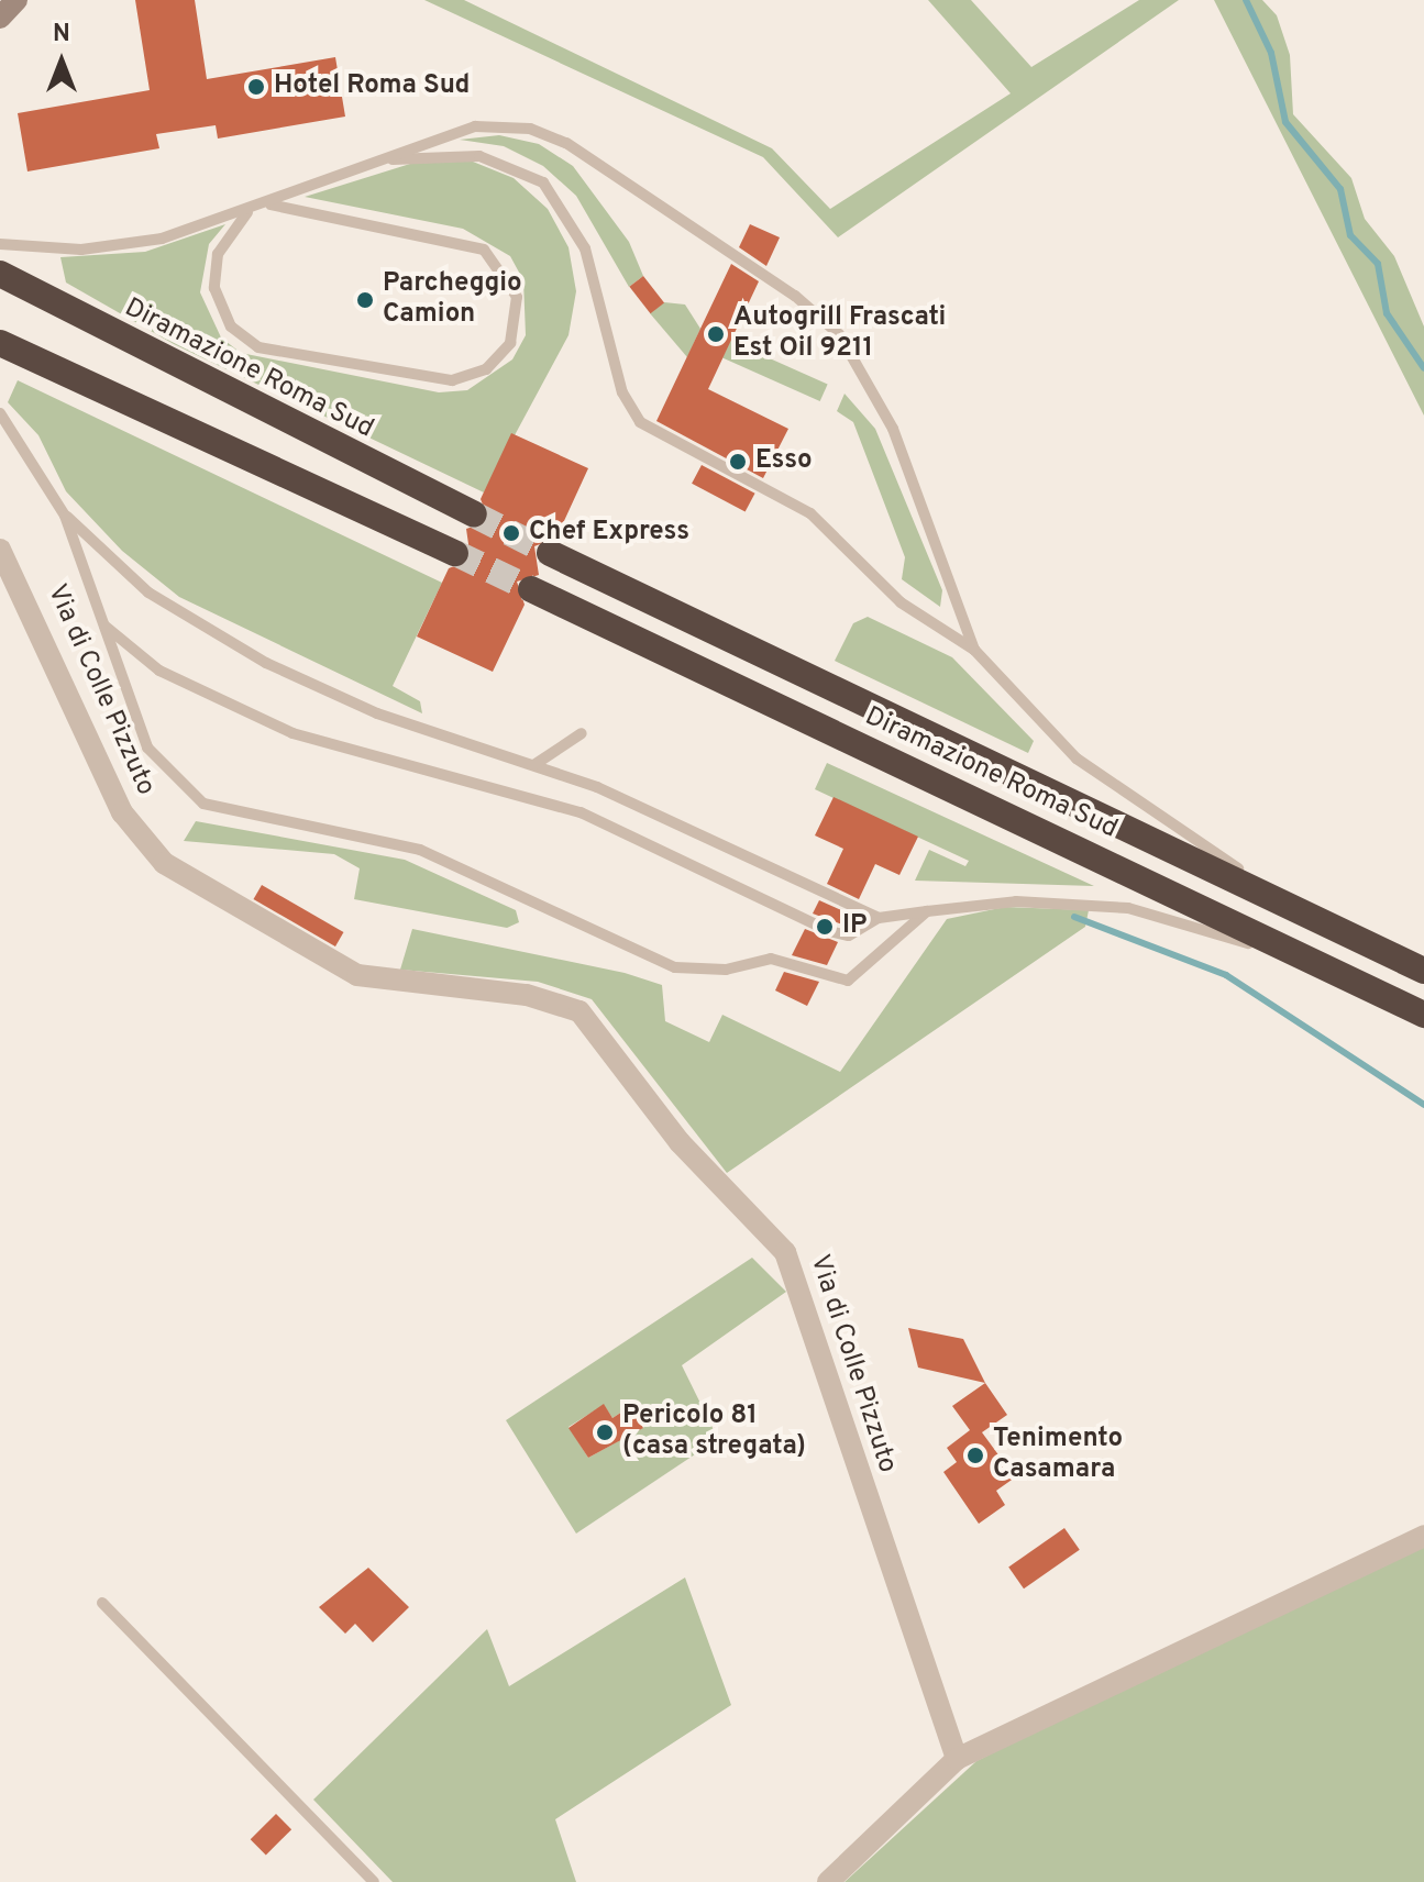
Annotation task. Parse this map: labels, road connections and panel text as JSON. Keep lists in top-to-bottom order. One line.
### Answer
{"streets":{"highway":["Diramazione Roma Sud"],"street":["Via di Colle Pizzuto"]},"places":["Hotel Roma Sud","Parcheggio Camion","Autogrill Frascati Est Oil 9211","Esso","Chef Express","IP","Pericolo 81 (casa stregata)","Tenimento Casamara"],"north":"top"}
